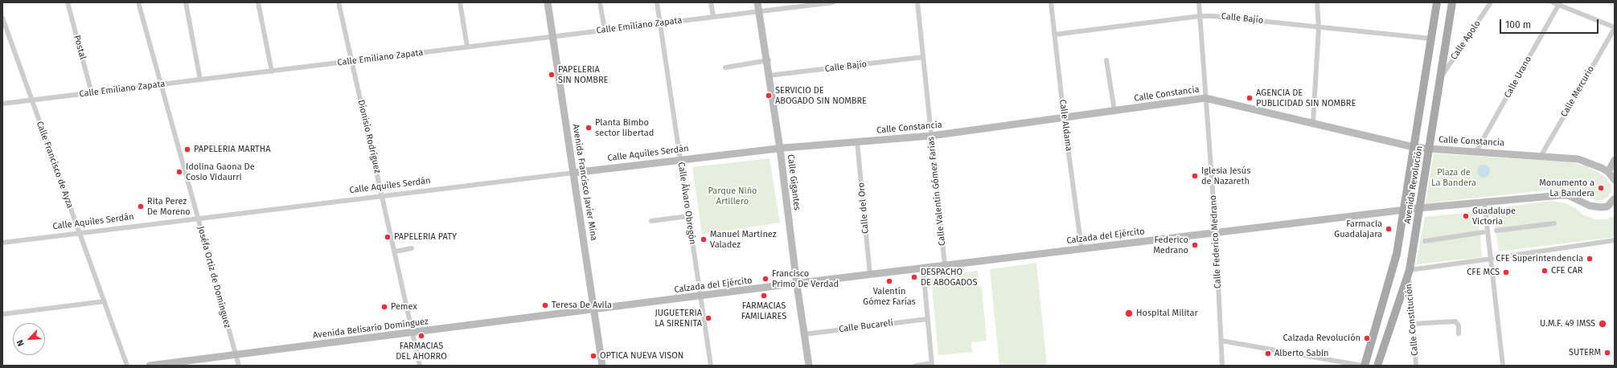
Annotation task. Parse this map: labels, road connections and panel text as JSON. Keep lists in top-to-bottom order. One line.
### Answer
{"streets":{"main road":["Calle Constancia","Calle Aquiles Serdán","Avenida Francisco Javier Mina","Calle Gigantes","Avenida Revolución","Calzada del Ejército","Avenida Belisario Domínguez"],"street":["Calle Bajío","Calle Emiliano Zapata","Calle Apolo","Postal","Calle Urano","Calle Mercurio","Calle Aldama","Dionisio Rodríguez","Calle Francisco de Ayza","Calle Valentín Gómez Farías","Calle Álvaro Obregón","Calle del Oro","Calle Federico Medrano","Joséfa Ortiz de Domínguez","Calle Constitución","Calle Bucareli"]},"crossings":[["Calle Bajío","Calle Aldama"],["Calle Bajío","Calle Gigantes"],["Calle Bajío","Avenida Revolución"],["Calle Bajío","Calle Valentín Gómez Farías"],["Calle Bajío","Calle Federico Medrano"],["Calle Emiliano Zapata","Postal"],["Calle Emiliano Zapata","Dionisio Rodríguez"],["Calle Emiliano Zapata","Calle Francisco de Ayza"],["Calle Emiliano Zapata","Avenida Francisco Javier Mina"],["Calle Emiliano Zapata","Calle Gigantes"],["Calle Emiliano Zapata","Calle Álvaro Obregón"],["Calle Emiliano Zapata","Joséfa Ortiz de Domínguez"],["Calle Apolo","Avenida Revolución"],["Calle Urano","Calle Constancia"],["Calle Mercurio","Calle Constancia"],["Calle Constancia","Calle Aldama"],["Calle Constancia","Calle Aquiles Serdán"],["Calle Constancia","Calle Gigantes"],["Calle Constancia","Avenida Revolución"],["Calle Constancia","Calle Valentín Gómez Farías"],["Calle Constancia","Calle del Oro"],["Calle Constancia","Calle Federico Medrano"],["Calle Aldama","Calzada del Ejército"],["Dionisio Rodríguez","Calle Aquiles Serdán"],["Dionisio Rodríguez","Avenida Belisario Domínguez"],["Calle Aquiles Serdán","Calle Francisco de Ayza"],["Calle Aquiles Serdán","Avenida Francisco Javier Mina"],["Calle Aquiles Serdán","Calle Gigantes"],["Calle Aquiles Serdán","Calle Álvaro Obregón"],["Calle Aquiles Serdán","Joséfa Ortiz de Domínguez"],["Avenida Francisco Javier Mina","Calzada del Ejército"],["Avenida Francisco Javier Mina","Avenida Belisario Domínguez"],["Calle Gigantes","Calzada del Ejército"],["Calle Gigantes","Calle Bucareli"],["Avenida Revolución","Calzada del Ejército"],["Avenida Revolución","Calle Constitución"],["Calle Valentín Gómez Farías","Calzada del Ejército"],["Calle Álvaro Obregón","Calzada del Ejército"],["Calle del Oro","Calzada del Ejército"],["Calzada del Ejército","Calle Federico Medrano"],["Calzada del Ejército","Avenida Belisario Domínguez"],["Joséfa Ortiz de Domínguez","Avenida Belisario Domínguez"]],"parks":["Plaza de La Bandera","Parque Niño Artillero"],"places":["PAPELERIA SIN NOMBRE","SERVICIO DE ABOGADO SIN NOMBRE","AGENCIA DE PUBLICIDAD SIN NOMBRE","Planta Bimbo sector libertad","PAPELERIA MARTHA","Idolina Gaona De Cosio Vidaurri","Iglesia Jesús de Nazareth","Monumento a La Bandera","Rita Perez De Moreno","Guadalupe Victoria","Farmacia Guadalajara","PAPELERIA PATY","Manuel Martinez Valadez","Federico Medrano","CFE Superintendencia","CFE CAR","CFE MCS","DESPACHO DE ABOGADOS","Francisco Primo De Verdad","Valentín Gómez Farías","FARMACIAS FAMILIARES","Teresa De Avila","Pemex","Hospital Militar","JUGUETERIA LA SIRENITA","U.M.F. 49 IMSS","FARMACIAS DEL AHORRO","Calzada Revolución","SUTERM","Alberto Sabin","OPTICA NUEVA VISON"],"scale_bar":"100 m","north":"bottom left"}
